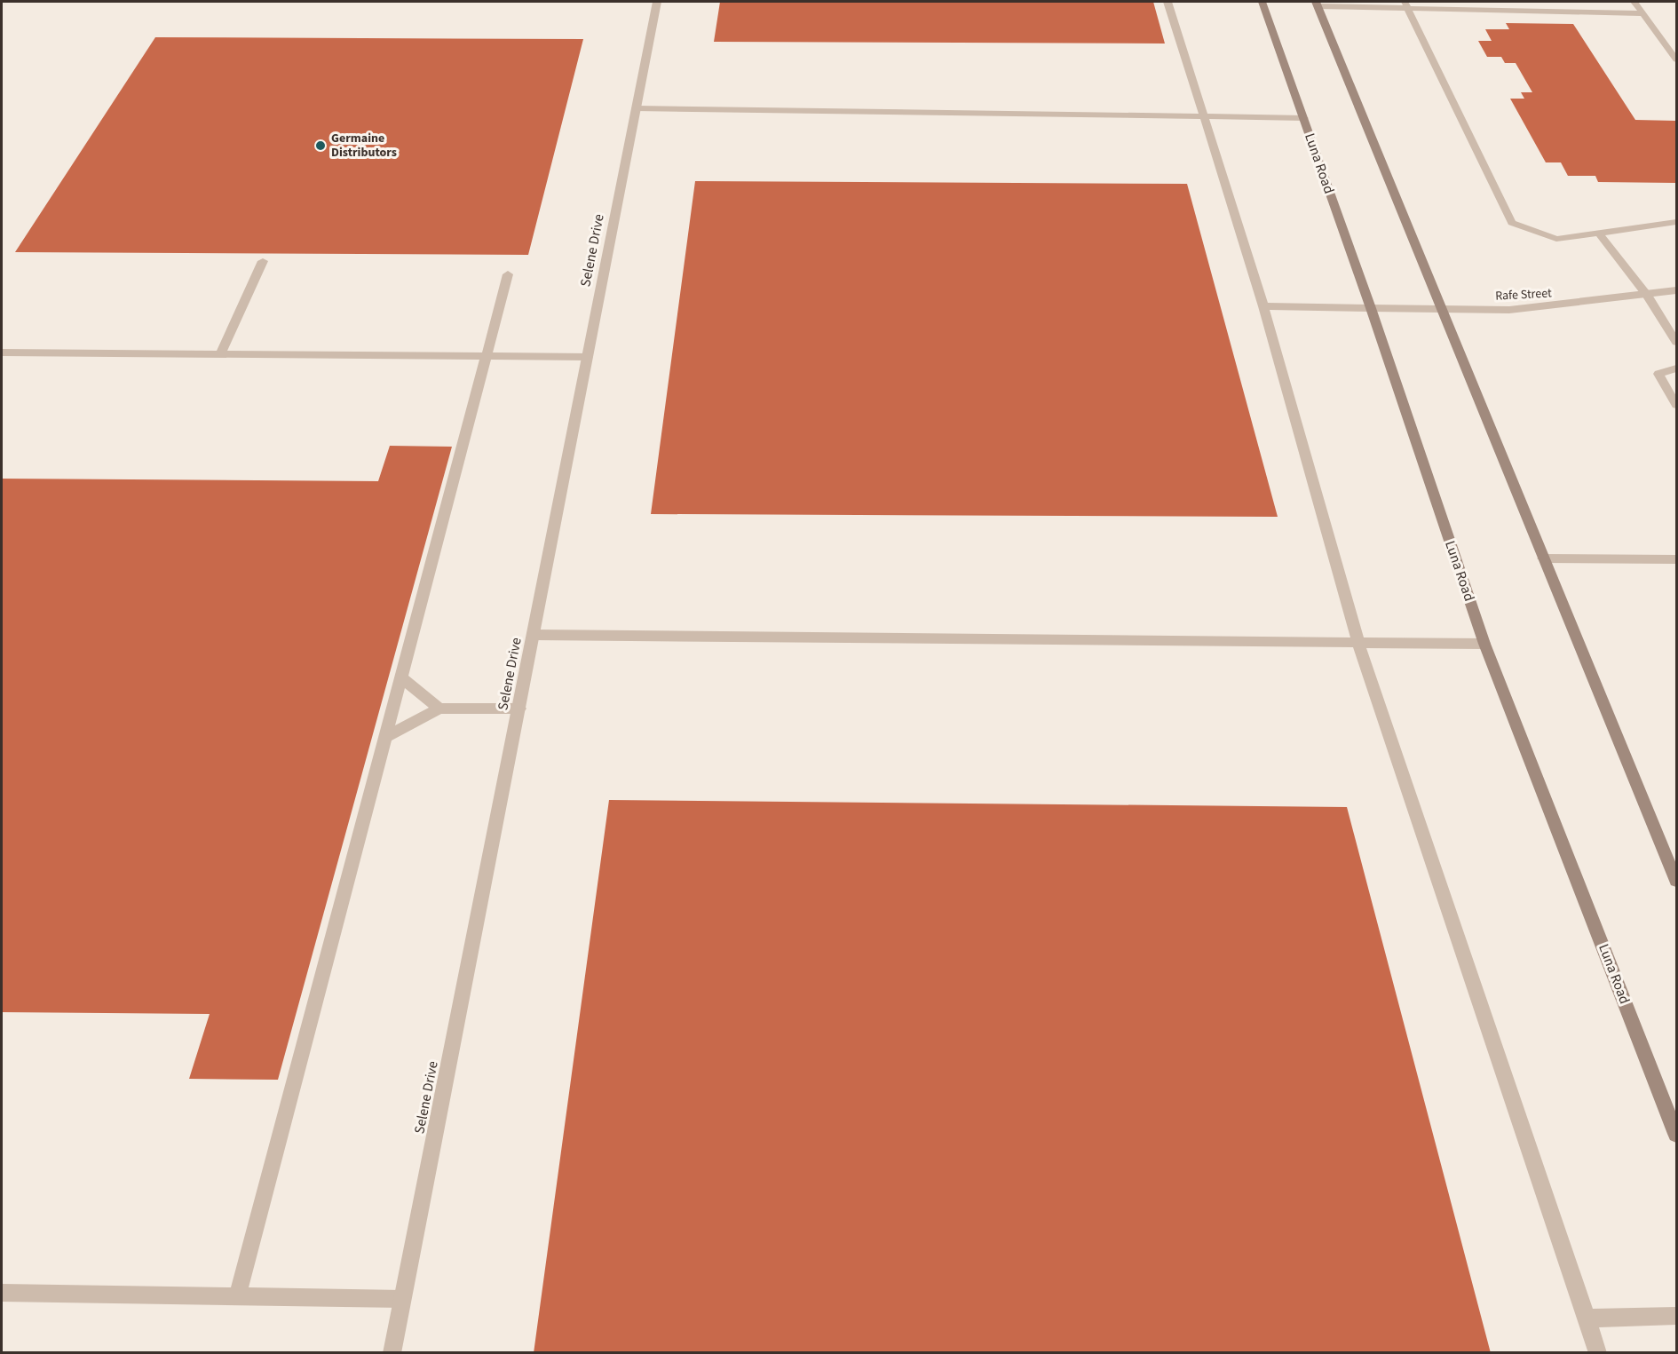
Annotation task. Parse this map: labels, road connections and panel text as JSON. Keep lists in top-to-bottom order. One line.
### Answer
{"streets":{"main road":["Luna Road"],"street":["Selene Drive","Rafe Street"]},"crossings":[["Luna Road","Rafe Street"]],"places":["Germaine Distributors"]}
